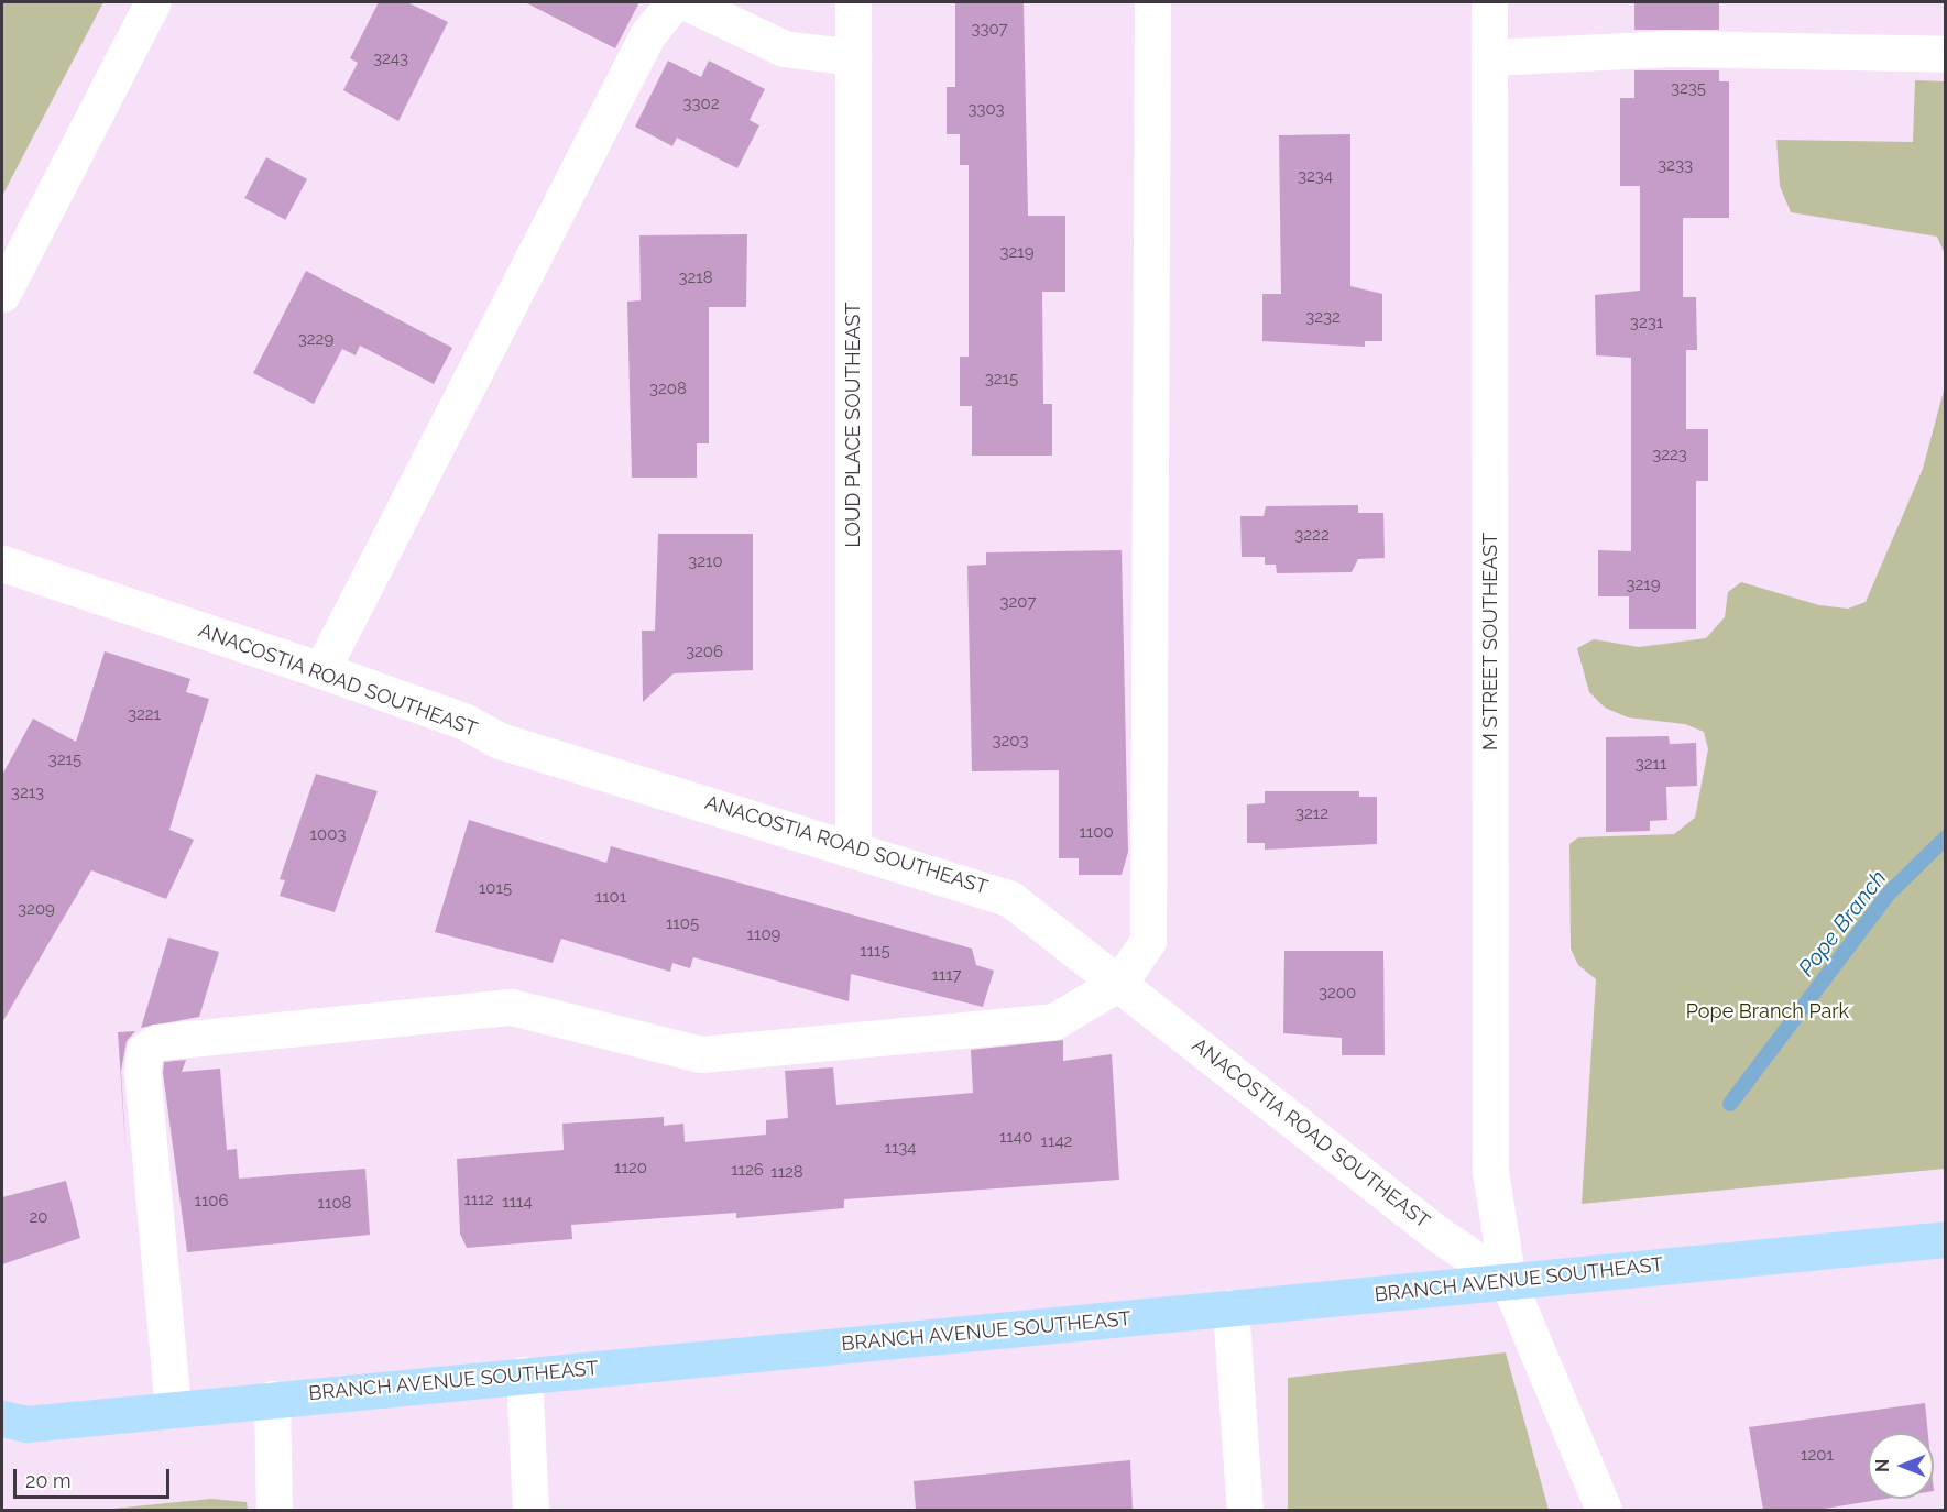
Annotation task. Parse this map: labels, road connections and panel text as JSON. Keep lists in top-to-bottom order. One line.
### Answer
{"streets":{"main road":["BRANCH AVENUE SOUTHEAST"],"street":["LOUD PLACE SOUTHEAST","M STREET SOUTHEAST","ANACOSTIA ROAD SOUTHEAST"]},"crossings":[["LOUD PLACE SOUTHEAST","ANACOSTIA ROAD SOUTHEAST"],["M STREET SOUTHEAST","ANACOSTIA ROAD SOUTHEAST"],["M STREET SOUTHEAST","BRANCH AVENUE SOUTHEAST"],["ANACOSTIA ROAD SOUTHEAST","BRANCH AVENUE SOUTHEAST"]],"water":["Pope Branch"],"parks":["Pope Branch Park"],"house_numbers":["3307","3243","3235","3302","3303","3233","3234","3219","3218","3232","3231","3229","3215","3208","3223","3222","3210","3219","3207","3206","3221","3203","3215","3211","3213","3212","1100","1003","1015","1101","3209","1105","1109","1115","1117","3200","1140","1142","1134","1120","1126","1128","1112","1106","1114","1108","20","1201"],"scale_bar":"20 m","north":"left"}
